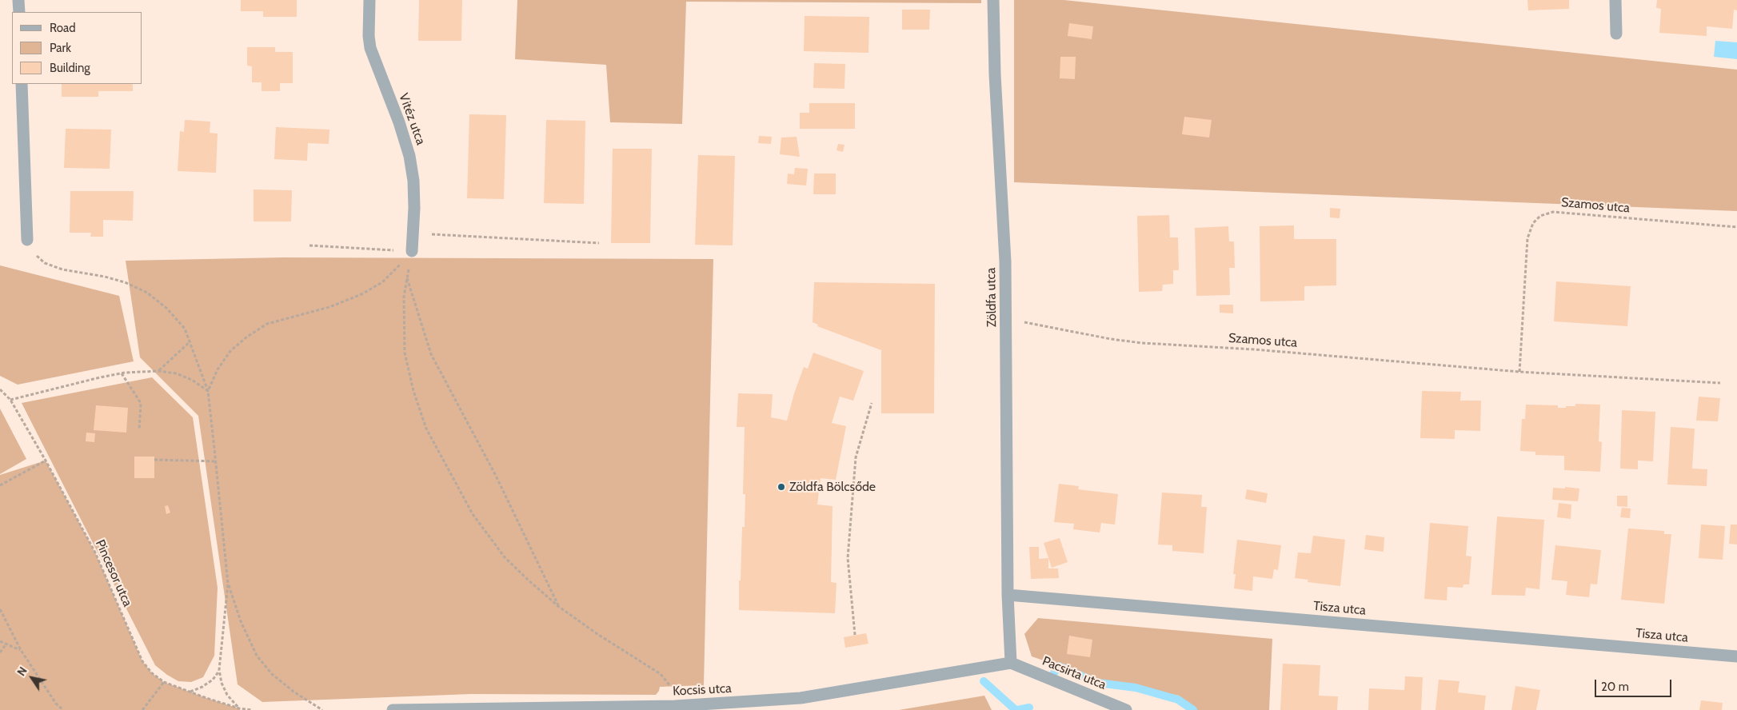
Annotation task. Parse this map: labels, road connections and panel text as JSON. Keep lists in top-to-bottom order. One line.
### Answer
{"streets":{"street":["Vitéz utca","Zöldfa utca","Tisza utca","Pacsirta utca","Kocsis utca"],"path":["Szamos utca","Pincesor utca"]},"crossings":[["Szamos utca","Zöldfa utca"],["Zöldfa utca","Tisza utca"],["Pacsirta utca","Kocsis utca"]],"places":["Zöldfa Bölcsőde"],"legend":["Road","Park","Building"],"scale_bar":"20 m","north":"top left"}
